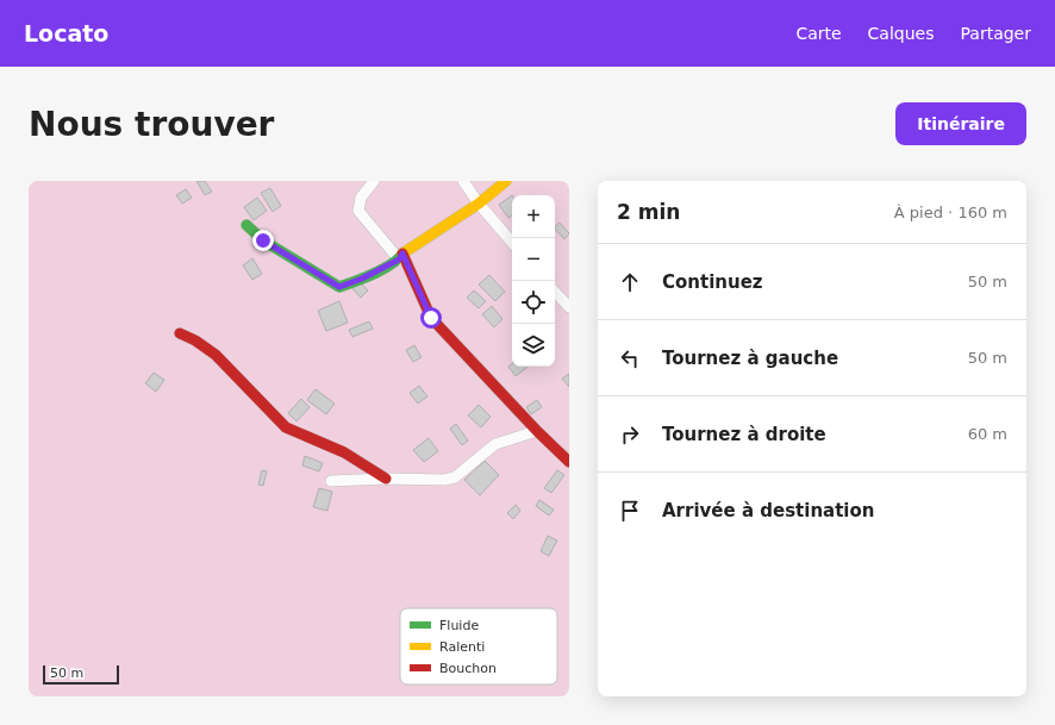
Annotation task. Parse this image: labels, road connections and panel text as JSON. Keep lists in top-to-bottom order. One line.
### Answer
{"legend":["Fluide","Ralenti","Bouchon"],"scale_bar":"50 m","page":{"header":"Locato","nav":["Carte","Calques","Partager"],"buttons":"Itinéraire","title":"Nous trouver","heading":["2 min","À pied · 160 m"],"map_buttons":["+","−"],"list":[["Continuez","50 m"],["Tournez à gauche","50 m"],["Tournez à droite","60 m"],"Arrivée à destination"],"scale":"50 m"}}
